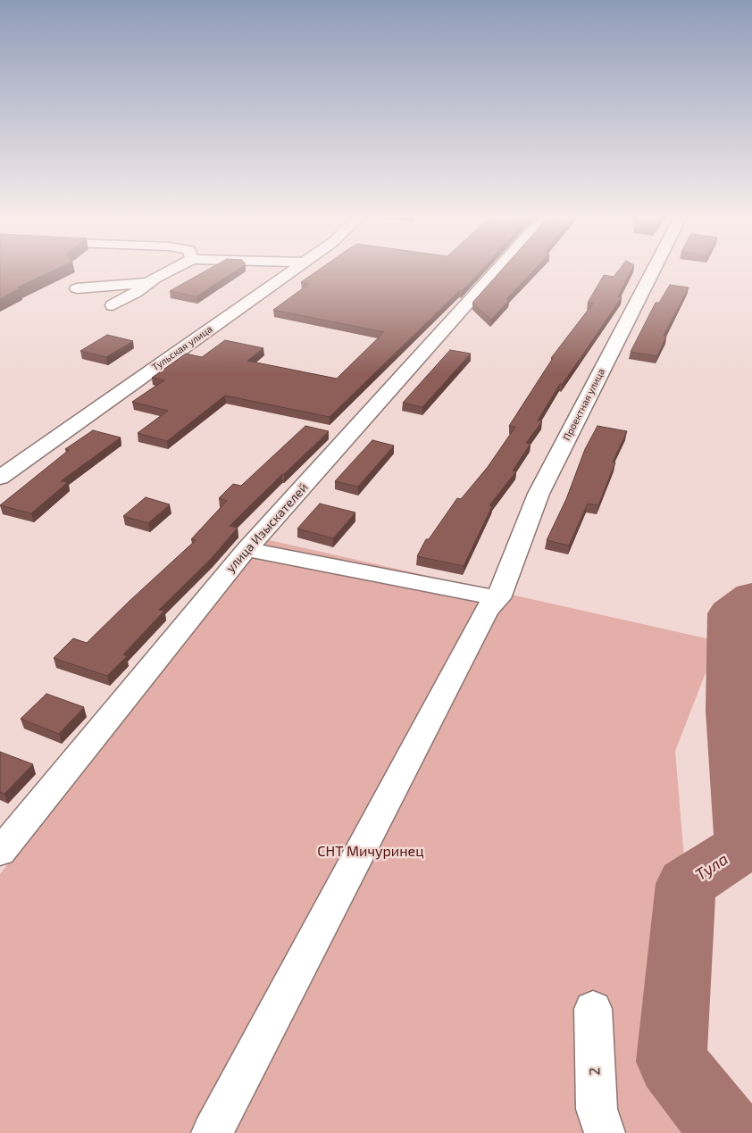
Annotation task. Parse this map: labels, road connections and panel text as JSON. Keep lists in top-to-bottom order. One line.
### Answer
{"streets":{"street":["Тульская улица","Проектная улица","улица Изыскателей","2"]},"water":["Тула"],"parks":["СНТ Мичуринец"]}
